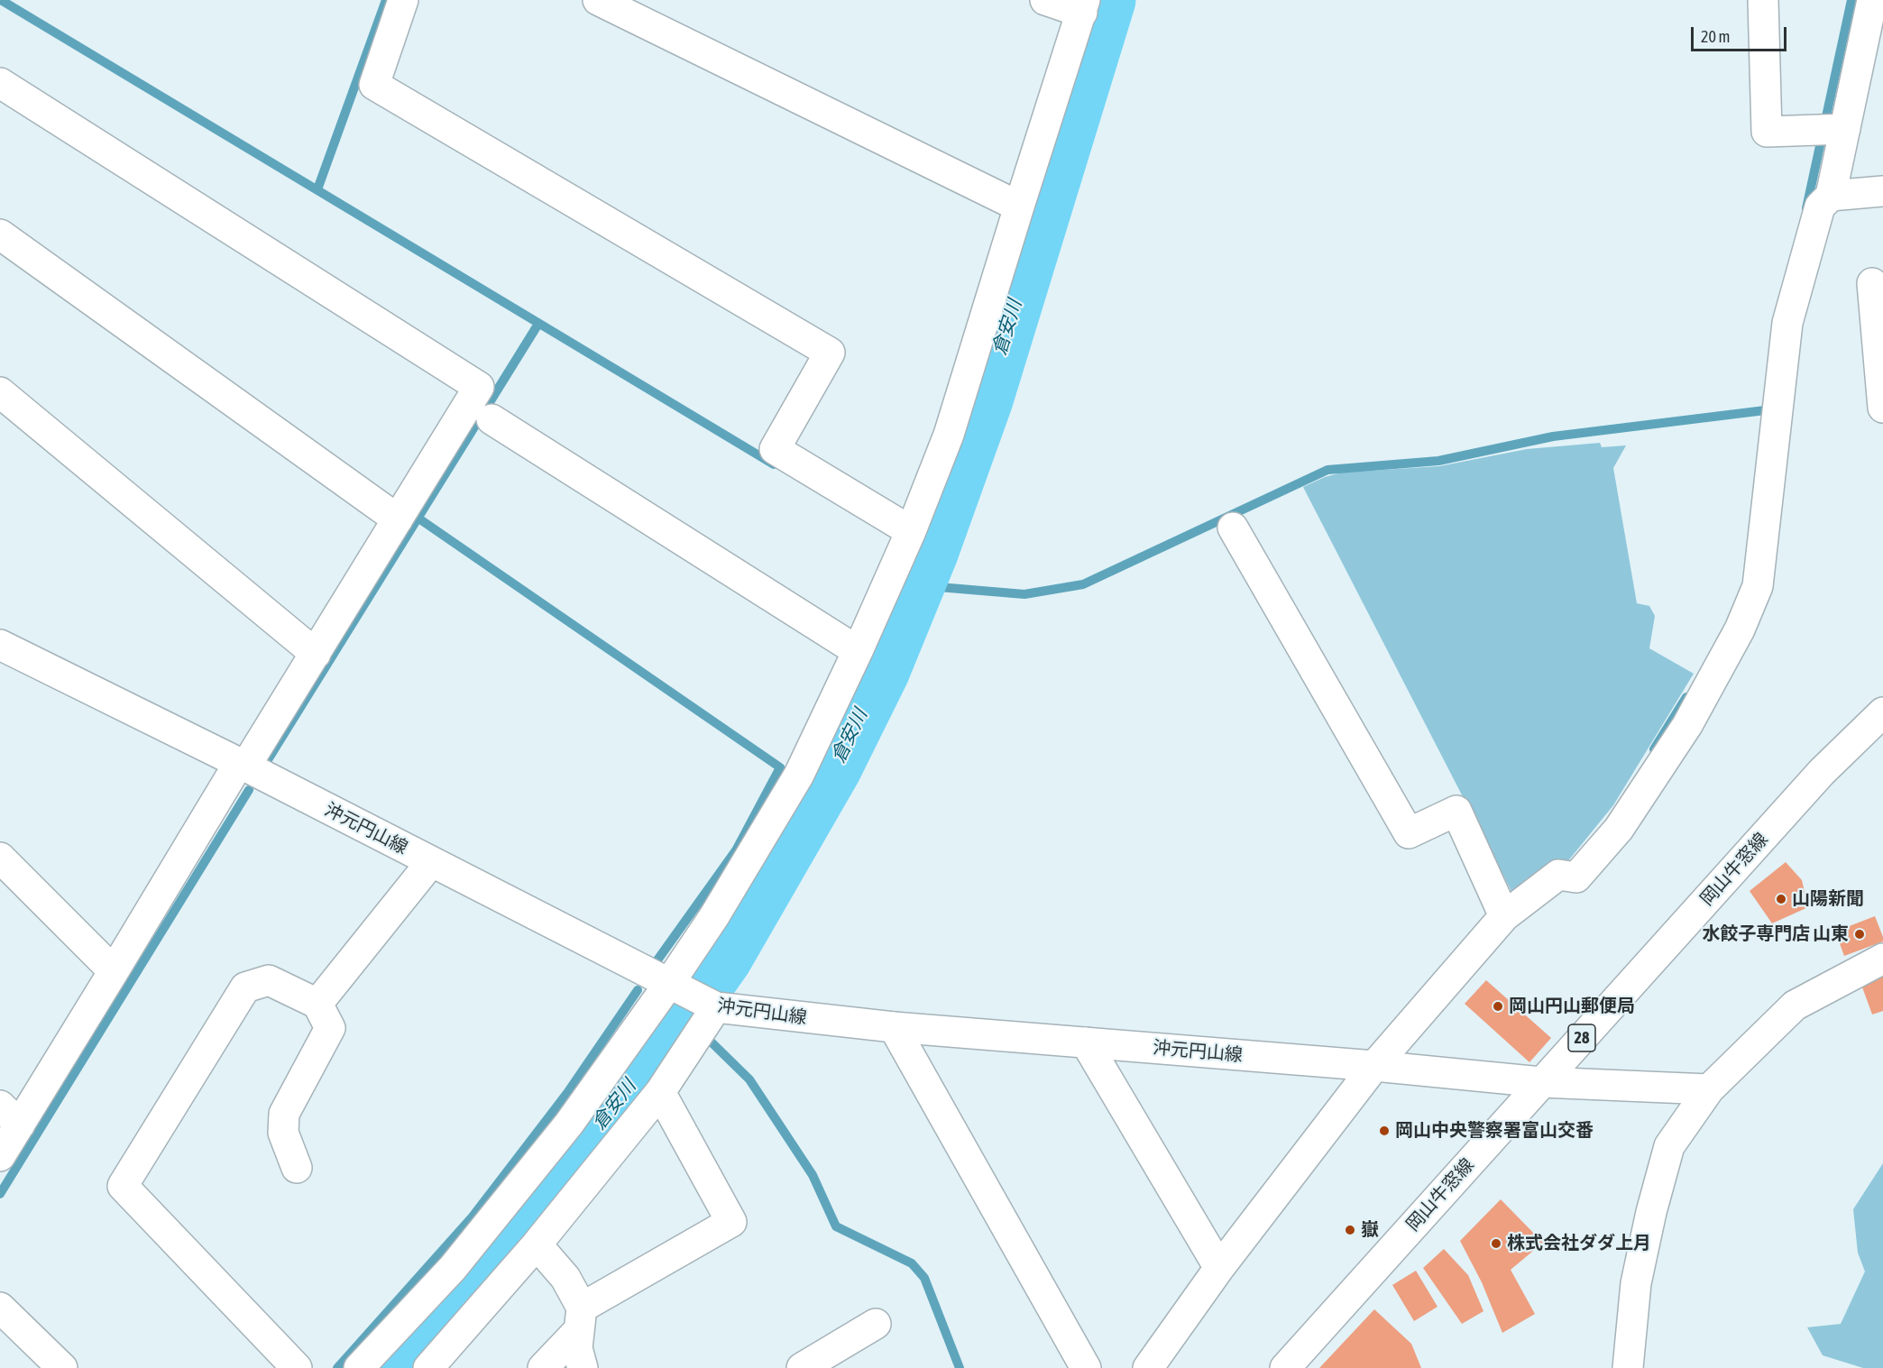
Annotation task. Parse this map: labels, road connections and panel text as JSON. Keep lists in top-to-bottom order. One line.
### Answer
{"streets":{"street":["沖元円山線","岡山牛窓線","28"]},"crossings":[["沖元円山線","岡山牛窓線"]],"water":["倉安川"],"places":["山陽新聞","水餃子専門店 山東","岡山円山郵便局","岡山中央警察署富山交番","嶽","株式会社ダダ上月"],"scale_bar":"20 m"}
